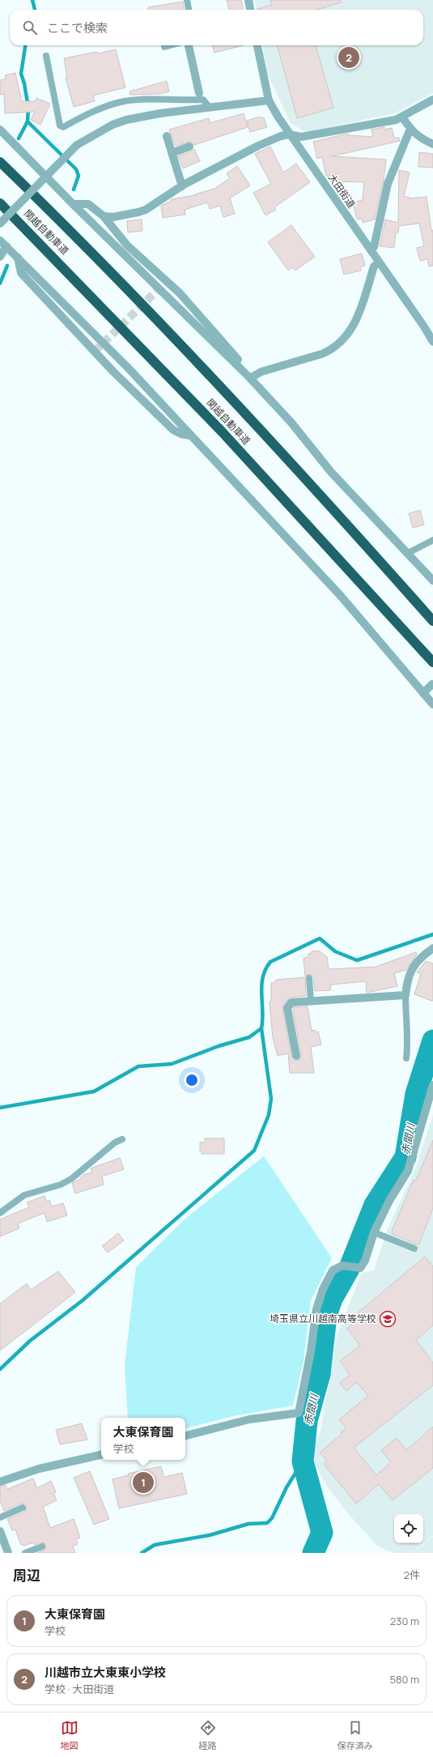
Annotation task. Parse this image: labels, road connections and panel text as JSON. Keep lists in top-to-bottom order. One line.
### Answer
{"streets":{"highway":["関越自動車道"],"street":["大田街道"]},"water":["赤間川"],"places":{"school or university":["埼玉県立川越南高等学校"]},"page":{"search":"ここで検索","pins":["2","1"],"popup":["大東保育園","学校"],"heading":["周辺","2件"],"list":[{"mark":"1","name":"大東保育園","note":"学校","value":"230 m"},{"mark":"2","name":"川越市立大東東小学校","note":"学校 · 大田街道","value":"580 m"}],"nav":["地図","経路","保存済み"]}}
